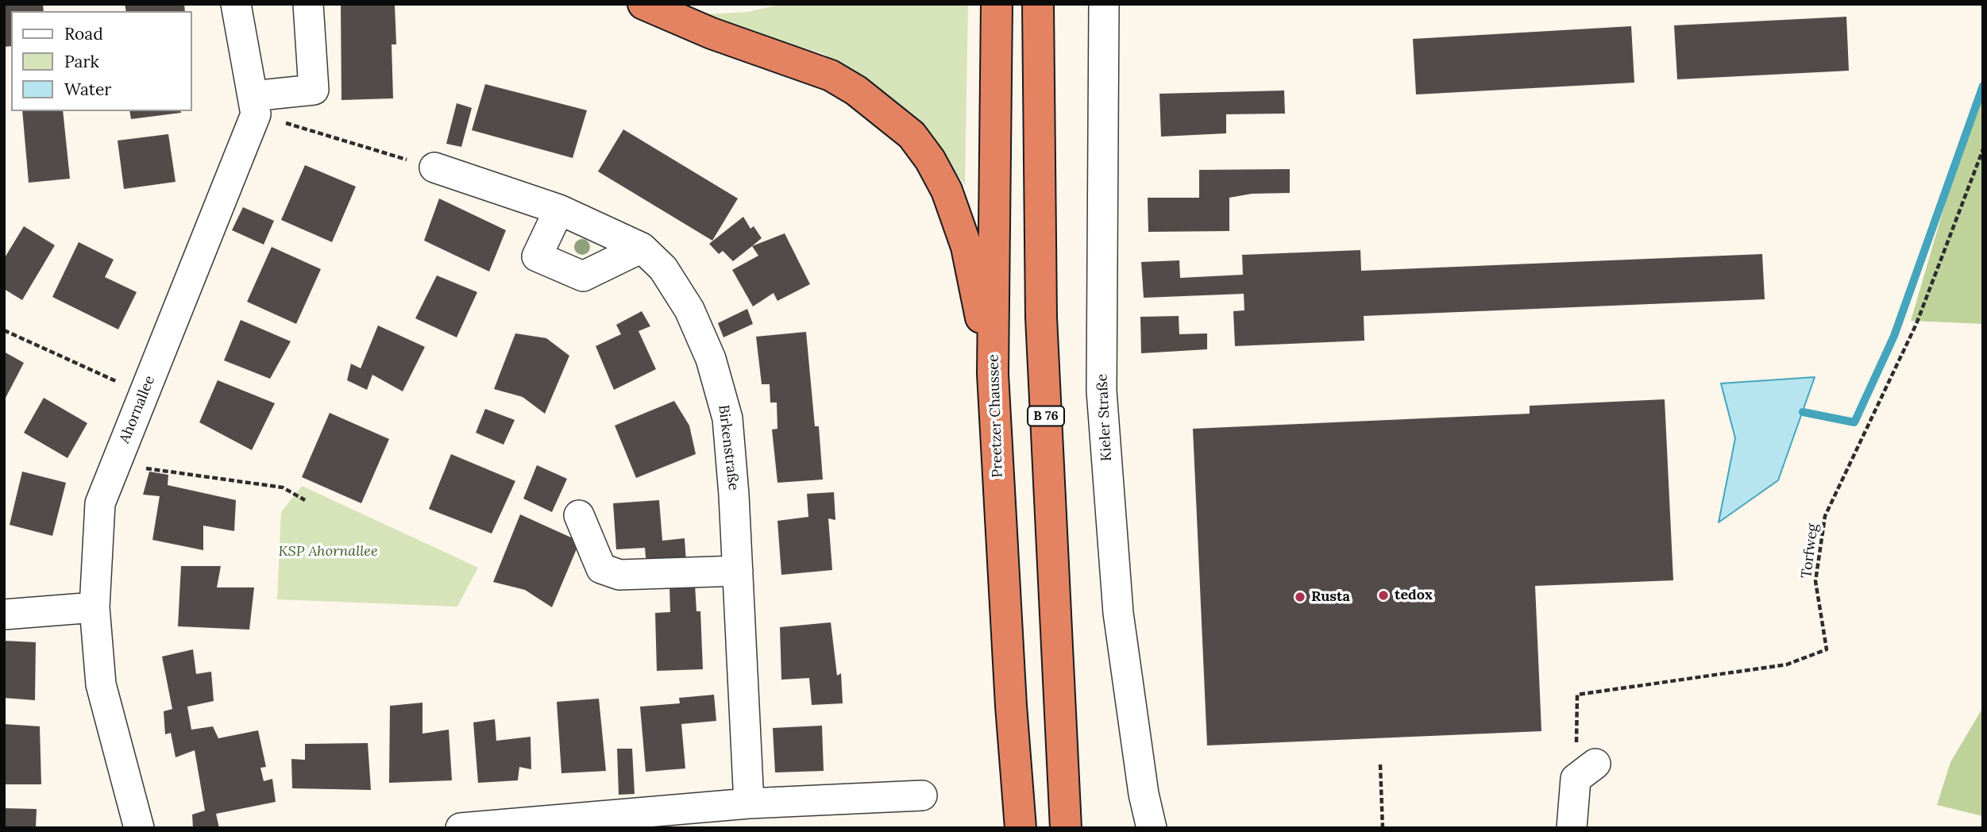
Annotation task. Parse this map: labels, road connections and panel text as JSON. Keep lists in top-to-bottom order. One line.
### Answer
{"streets":{"highway":["Preetzer Chaussee","B 76"],"street":["Ahornallee","Kieler Straße","Birkenstraße"],"path":["Torfweg"]},"parks":["KSP Ahornallee"],"places":["tedox","Rusta"],"legend":["Road","Park","Water"]}
